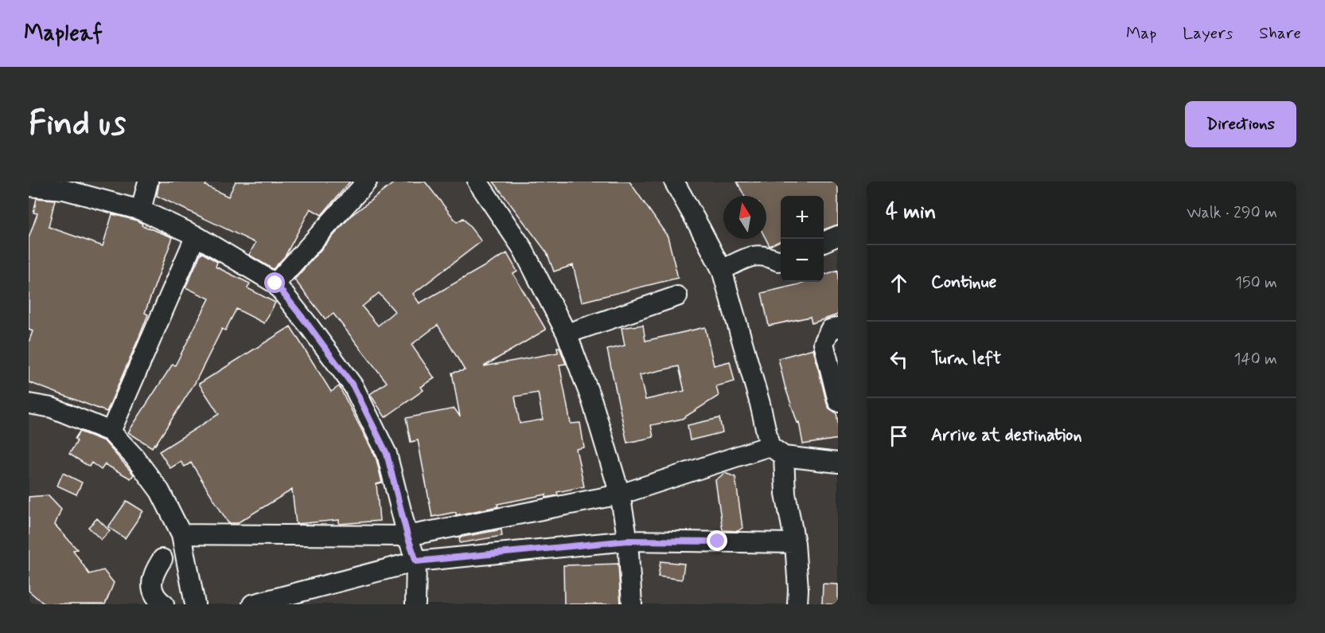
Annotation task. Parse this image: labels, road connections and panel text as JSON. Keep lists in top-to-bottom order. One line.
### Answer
{"north":"top","page":{"header":"Mapleaf","nav":["Map","Layers","Share"],"buttons":"Directions","title":"Find us","heading":["4 min","Walk · 290 m"],"map_buttons":["+","−"],"list":[["Continue","150 m"],["Turn left","140 m"],"Arrive at destination"]}}
